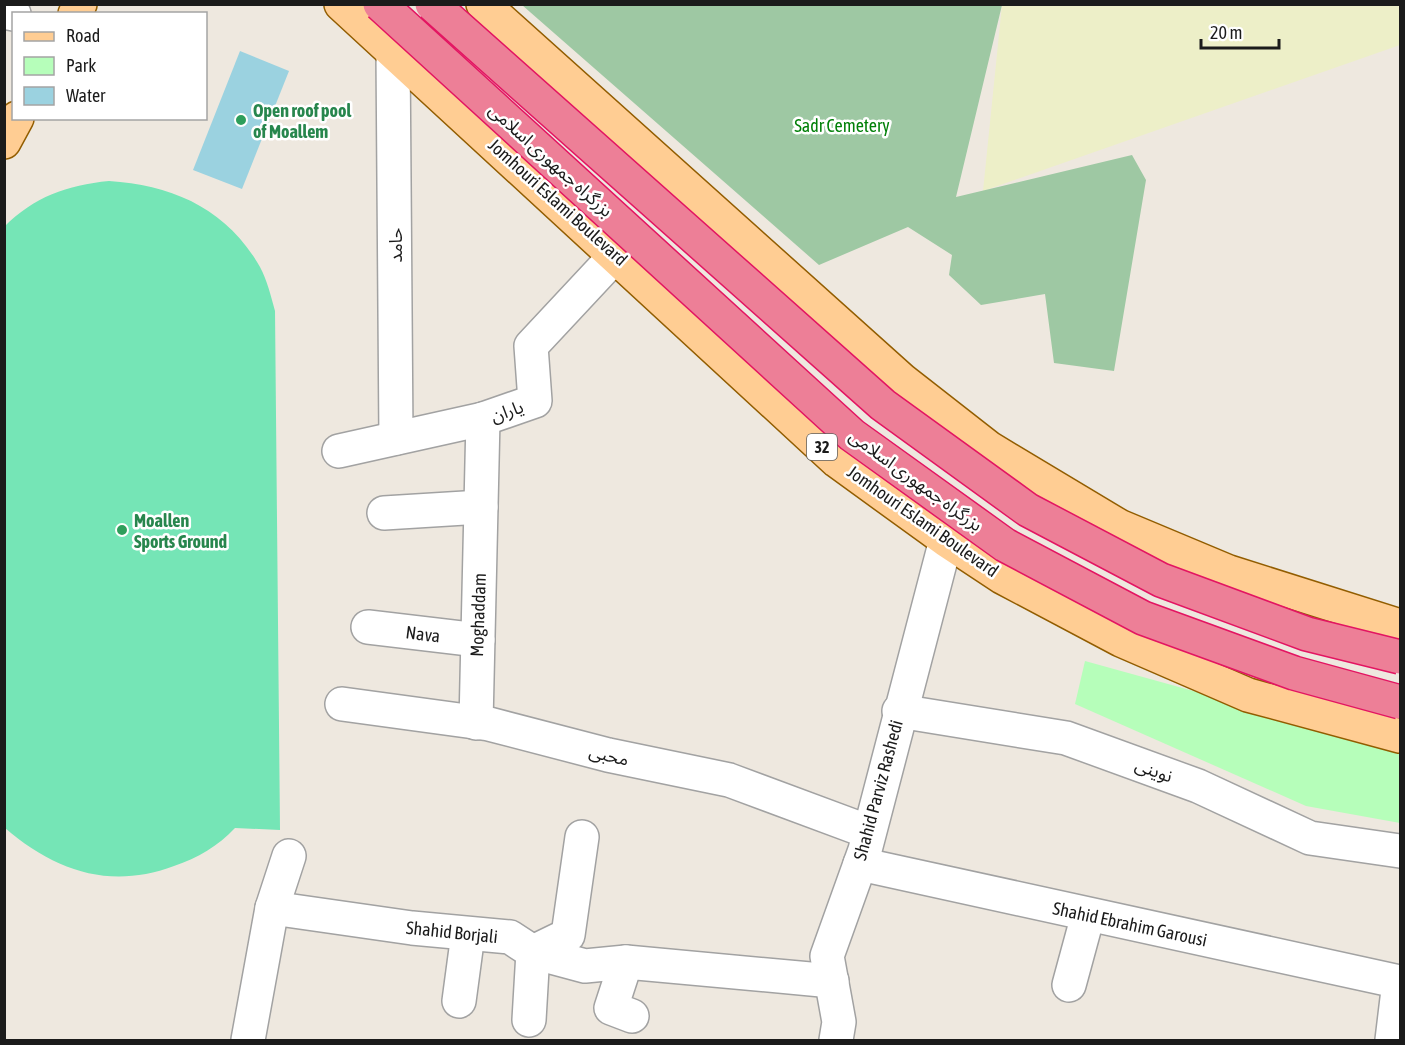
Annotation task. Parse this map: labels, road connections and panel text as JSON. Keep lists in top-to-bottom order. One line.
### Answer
{"streets":{"highway":["بزرگراه جمهوری اسلامی","32"],"main road":["Jomhouri Eslami Boulevard"],"street":["حامد","یاران","Moghaddam","Nava","محبی","نوینی","Shahid Parviz Rashedi","Shahid Ebrahim Garousi","Shahid Borjali"]},"crossings":[["Jomhouri Eslami Boulevard","حامد"],["Jomhouri Eslami Boulevard","یاران"],["Jomhouri Eslami Boulevard","Shahid Parviz Rashedi"],["حامد","یاران"],["یاران","Moghaddam"],["Moghaddam","Nava"],["Moghaddam","محبی"],["محبی","Shahid Parviz Rashedi"],["نوینی","Shahid Parviz Rashedi"],["Shahid Parviz Rashedi","Shahid Ebrahim Garousi"],["Shahid Parviz Rashedi","Shahid Borjali"]],"parks":["Sadr Cemetery"],"places":["Open roof pool of Moallem","Moallen Sports Ground"],"legend":["Road","Park","Water"],"scale_bar":"20 m"}
